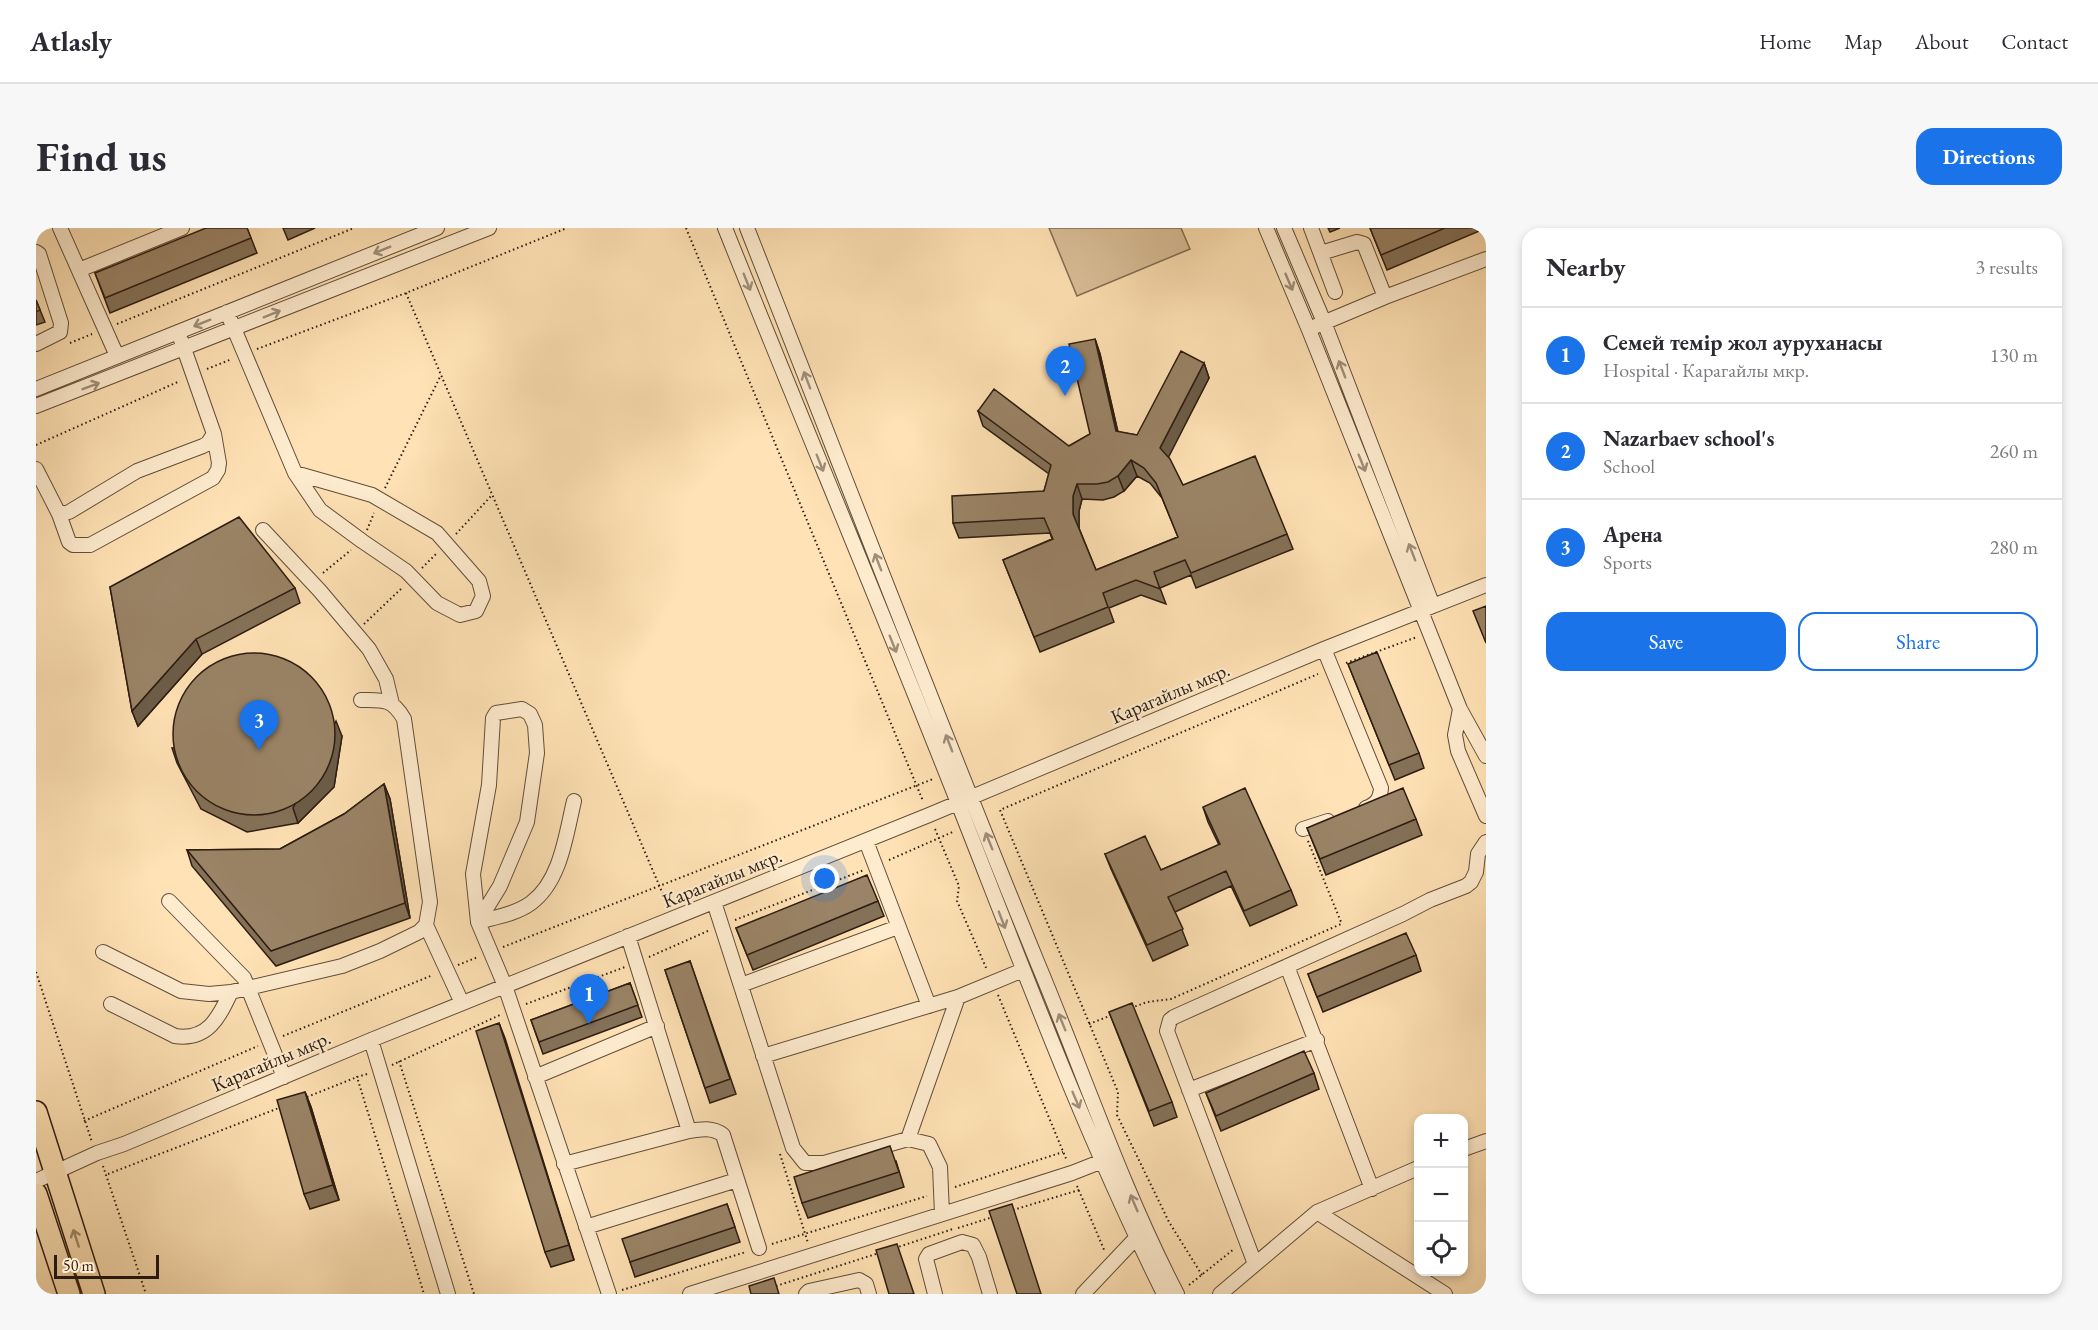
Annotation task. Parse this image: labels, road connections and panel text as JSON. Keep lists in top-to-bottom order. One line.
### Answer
{"streets":{"street":["Карагайлы мкр."]},"scale_bar":"50 m","page":{"header":"Atlasly","nav":["Home","Map","About","Contact"],"buttons":["Directions",["Save","Share"]],"title":"Find us","heading":["Nearby","3 results"],"list":[{"mark":"1","name":"Семей темір жол ауруханасы","note":"Hospital · Карагайлы мкр.","value":"130 m"},{"mark":"2","name":"Nazarbaev school's","note":"School","value":"260 m"},{"mark":"3","name":"Арена","note":"Sports","value":"280 m"}],"pins":["2","3","1"],"map_buttons":["+","−"],"scale":"50 m"}}
